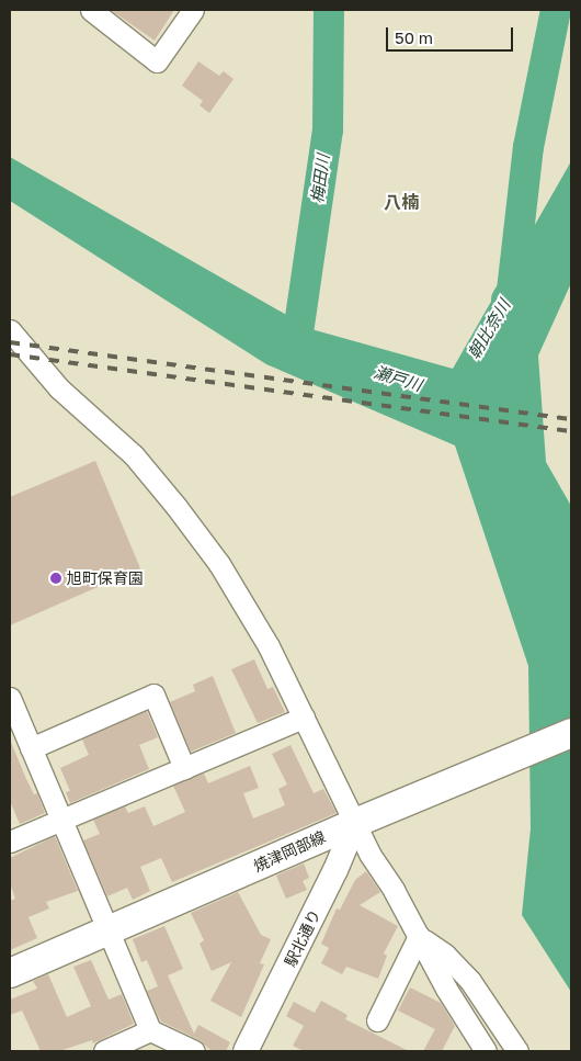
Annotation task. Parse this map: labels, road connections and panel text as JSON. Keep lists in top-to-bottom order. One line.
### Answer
{"streets":{"main road":["焼津岡部線"],"street":["駅北通り"]},"crossings":[["焼津岡部線","駅北通り"]],"districts":["八楠"],"water":["梅田川","朝比奈川","瀬戸川"],"places":["旭町保育園"],"scale_bar":"50 m"}
